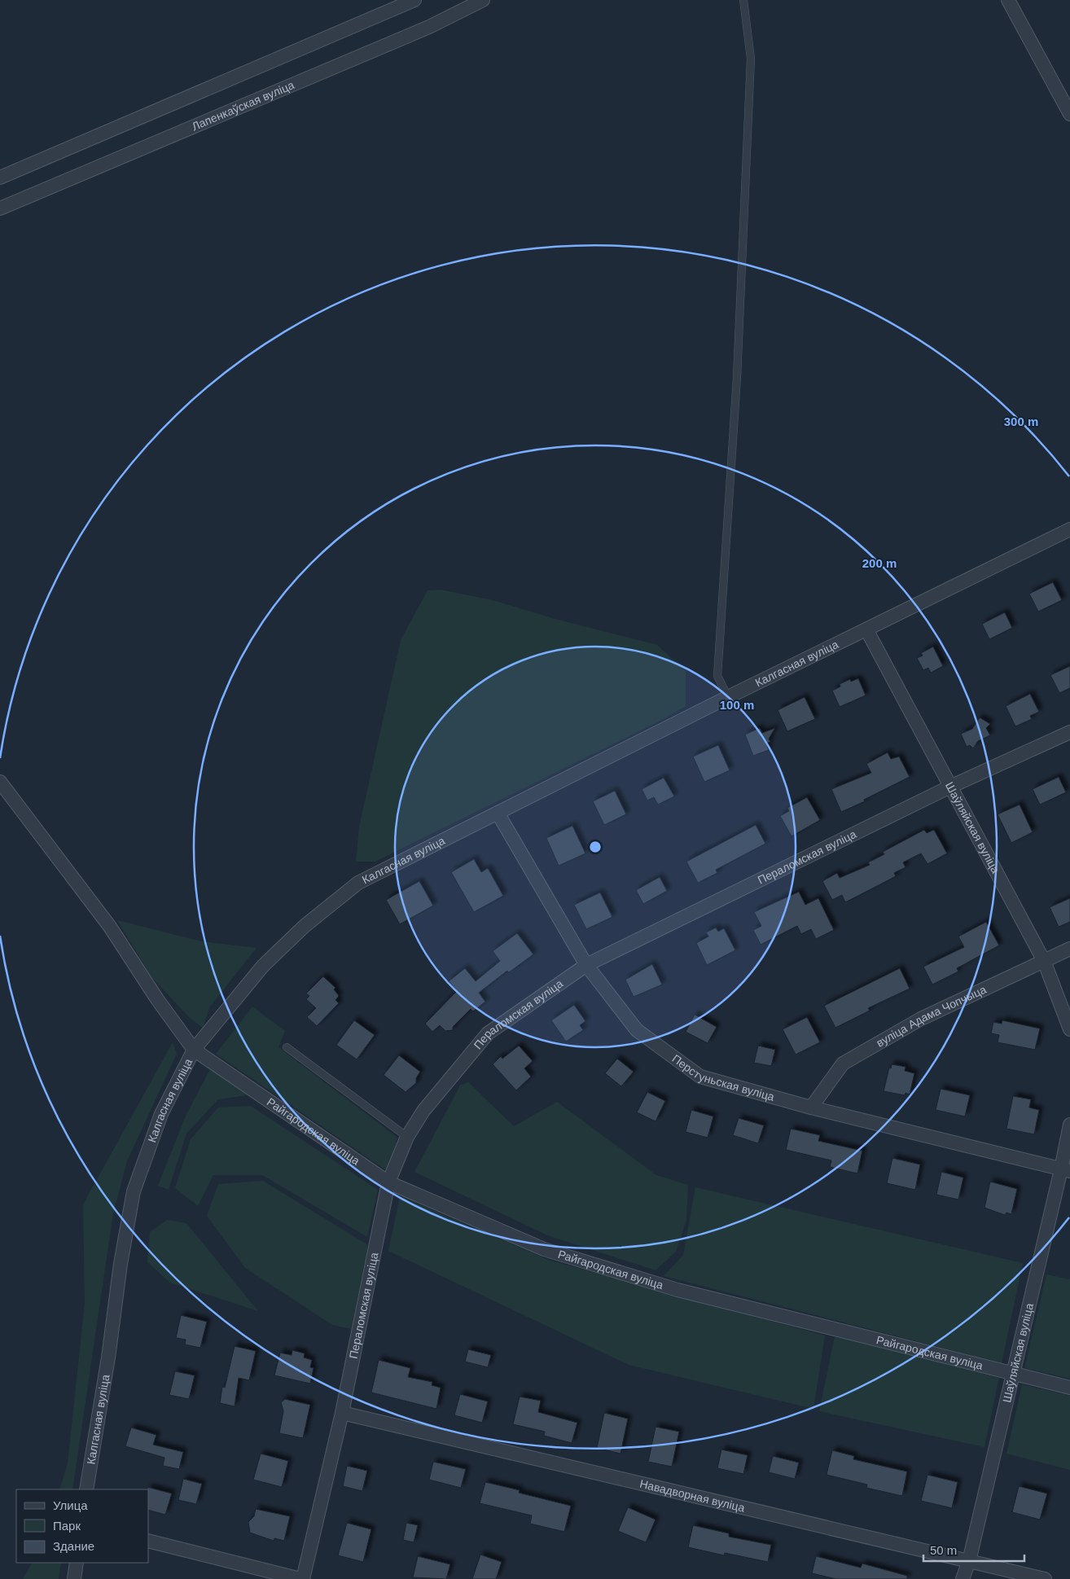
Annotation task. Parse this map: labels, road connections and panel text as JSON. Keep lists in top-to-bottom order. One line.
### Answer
{"streets":{"street":["Лапенкаўская вуліца","Калгасная вуліца","Шаўляйская вуліца","Пераломская вуліца","вуліца Адама Чопчыца","Перстуньская вуліца","Райгародская вуліца","Навадворная вуліца"]},"crossings":[["Калгасная вуліца","Шаўляйская вуліца"],["Калгасная вуліца","Перстуньская вуліца"],["Калгасная вуліца","Райгародская вуліца"],["Шаўляйская вуліца","Пераломская вуліца"],["Шаўляйская вуліца","вуліца Адама Чопчыца"],["Шаўляйская вуліца","Перстуньская вуліца"],["Шаўляйская вуліца","Райгародская вуліца"],["Шаўляйская вуліца","Навадворная вуліца"],["Пераломская вуліца","Перстуньская вуліца"],["Пераломская вуліца","Райгародская вуліца"],["Пераломская вуліца","Навадворная вуліца"],["вуліца Адама Чопчыца","Перстуньская вуліца"]],"legend":["Улица","Парк","Здание"],"scale_bar":"50 m","rings":["300 m","200 m","100 m"]}
